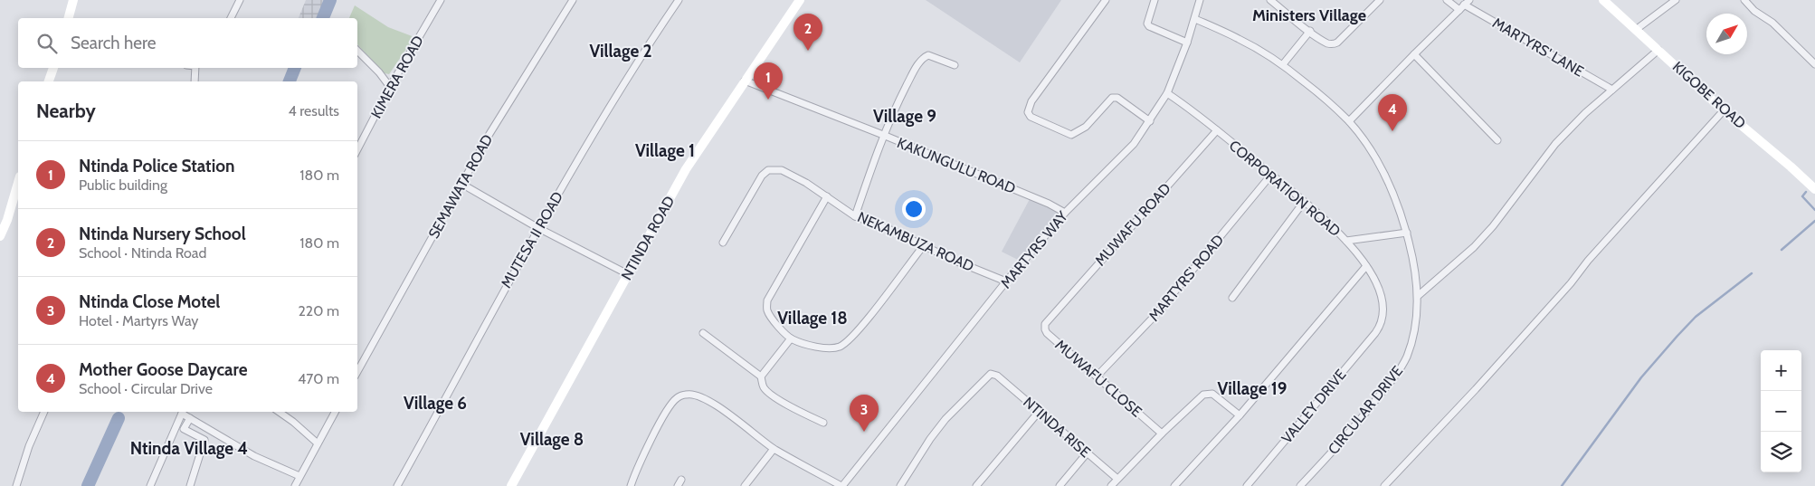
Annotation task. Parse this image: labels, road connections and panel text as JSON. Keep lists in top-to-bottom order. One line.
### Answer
{"streets":{"main road":["KIGOBE ROAD","NTINDA ROAD"],"street":["MARTYRS' LANE","KIMERA ROAD","KAKUNGULU ROAD","SEMAWATA ROAD","CORPORATION ROAD","MUWAFU ROAD","MUTESA II ROAD","NEKAMBUZA ROAD","MARTYRS WAY","MARTYRS' ROAD","MUWAFU CLOSE","VALLEY DRIVE","CIRCULAR DRIVE","NTINDA RISE"]},"crossings":[["KAKUNGULU ROAD","NTINDA ROAD"],["KAKUNGULU ROAD","MARTYRS WAY"],["CORPORATION ROAD","MUWAFU ROAD"],["CORPORATION ROAD","MARTYRS WAY"],["CORPORATION ROAD","MARTYRS' ROAD"],["CORPORATION ROAD","VALLEY DRIVE"],["MUWAFU ROAD","MUWAFU CLOSE"],["NEKAMBUZA ROAD","MARTYRS WAY"],["MARTYRS WAY","CIRCULAR DRIVE"],["MARTYRS' ROAD","MUWAFU CLOSE"]],"districts":["Ministers Village","Village 2","Village 9","Village 1","Village 18","Village 19","Village 6","Village 8","Ntinda Village 4"],"north":"top right","page":{"pins":["2","1","4","3"],"search":"Search here","heading":["Nearby","4 results"],"list":[{"mark":"1","name":"Ntinda Police Station","note":"Public building","value":"180 m"},{"mark":"2","name":"Ntinda Nursery School","note":"School · Ntinda Road","value":"180 m"},{"mark":"3","name":"Ntinda Close Motel","note":"Hotel · Martyrs Way","value":"220 m"},{"mark":"4","name":"Mother Goose Daycare","note":"School · Circular Drive","value":"470 m"}],"map_buttons":["+","−"]}}
